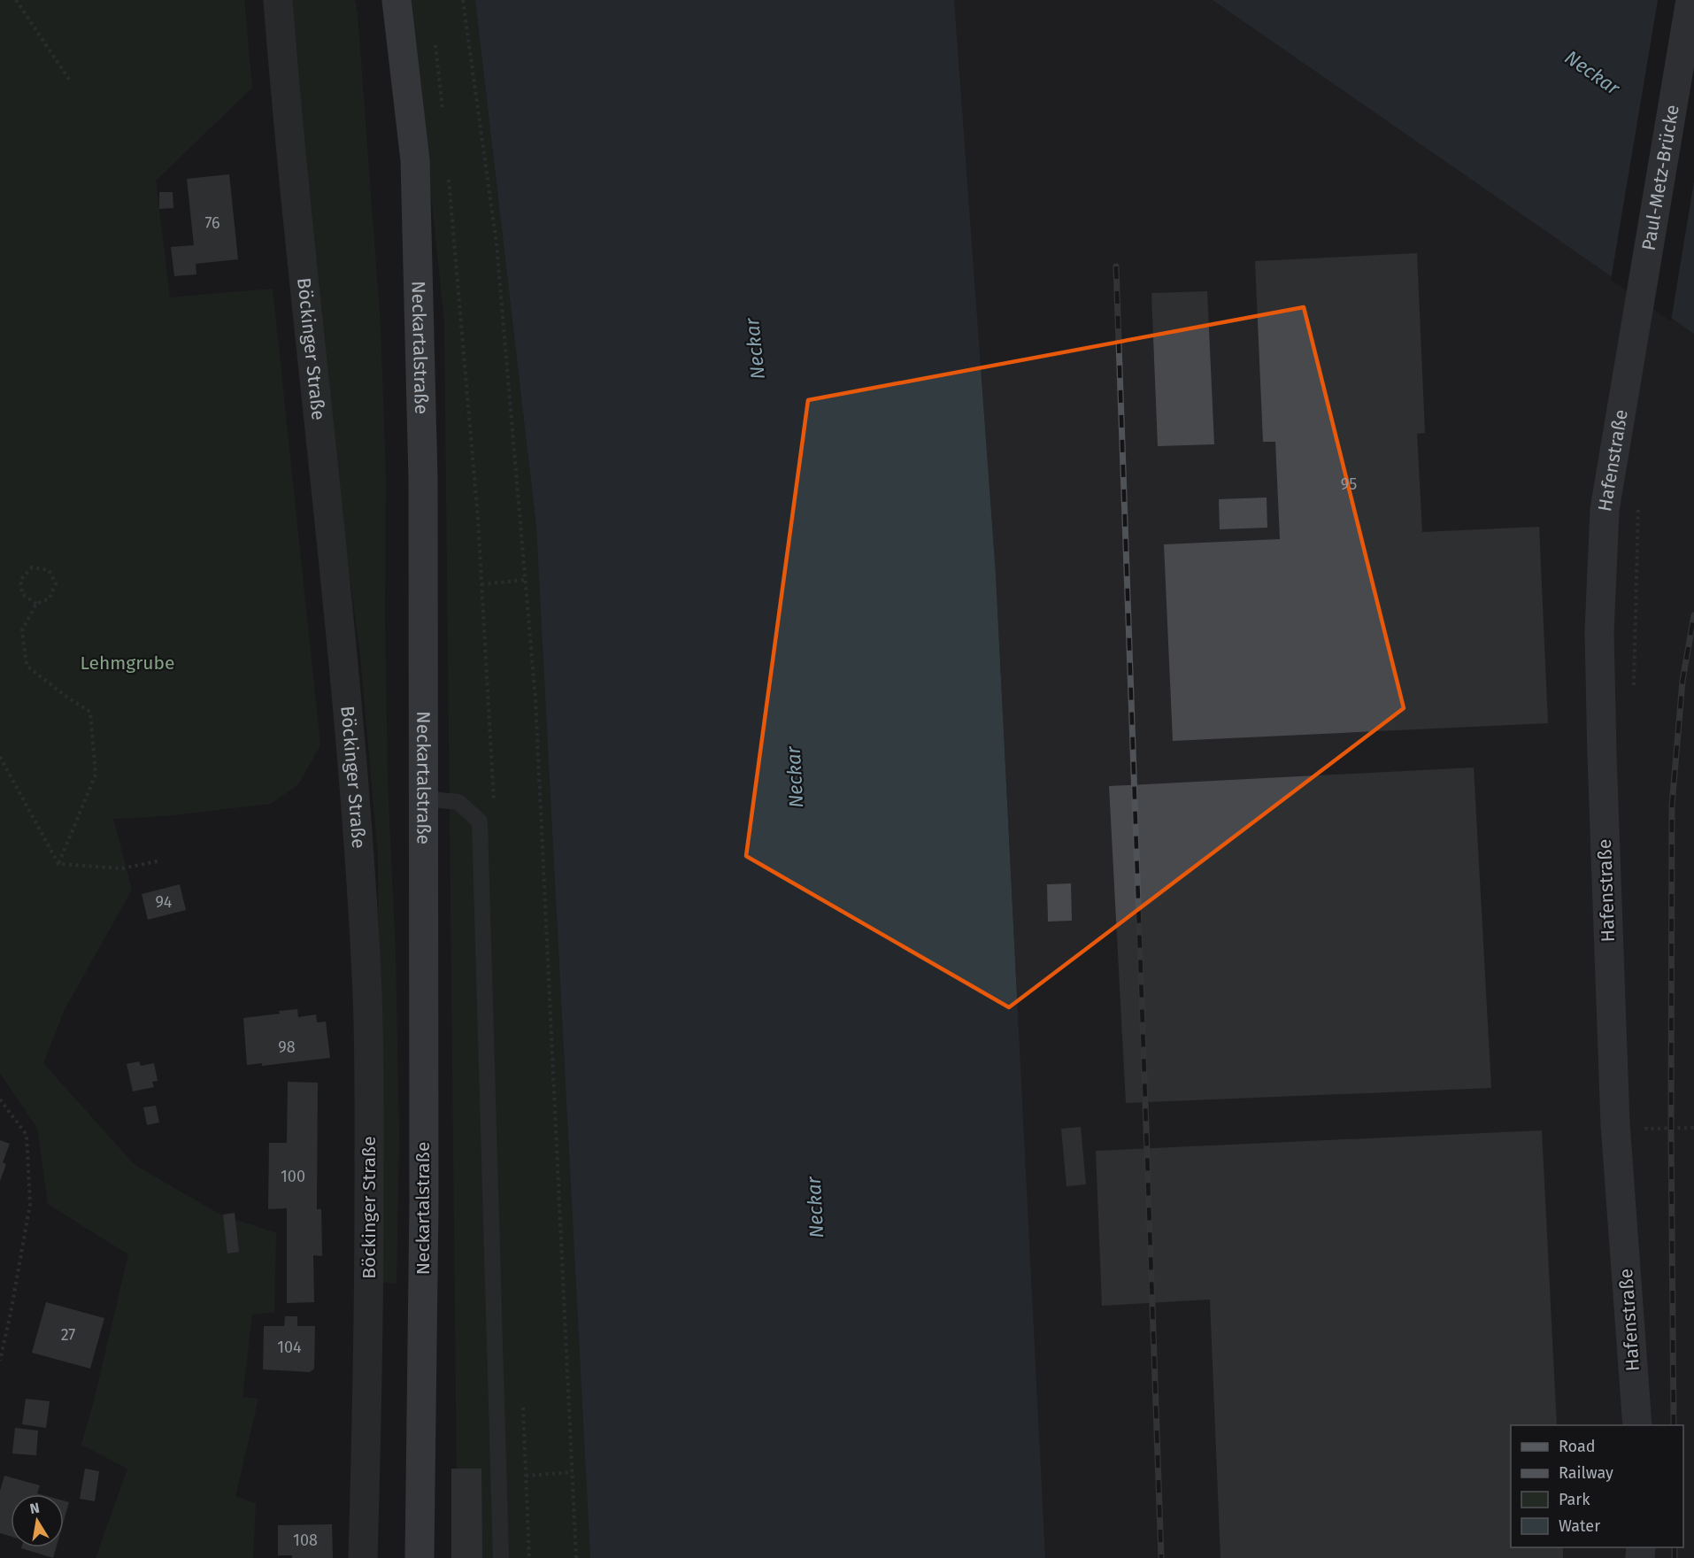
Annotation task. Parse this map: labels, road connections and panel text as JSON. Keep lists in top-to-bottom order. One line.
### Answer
{"streets":{"main road":["Paul-Metz-Brücke","Neckartalstraße","Hafenstraße"],"street":["Böckinger Straße"]},"crossings":[["Paul-Metz-Brücke","Hafenstraße"]],"water":["Neckar"],"parks":["Lehmgrube"],"house_numbers":["76","95","94","98","100","27","104","108"],"legend":["Road","Railway","Park","Water"],"north":"top"}
